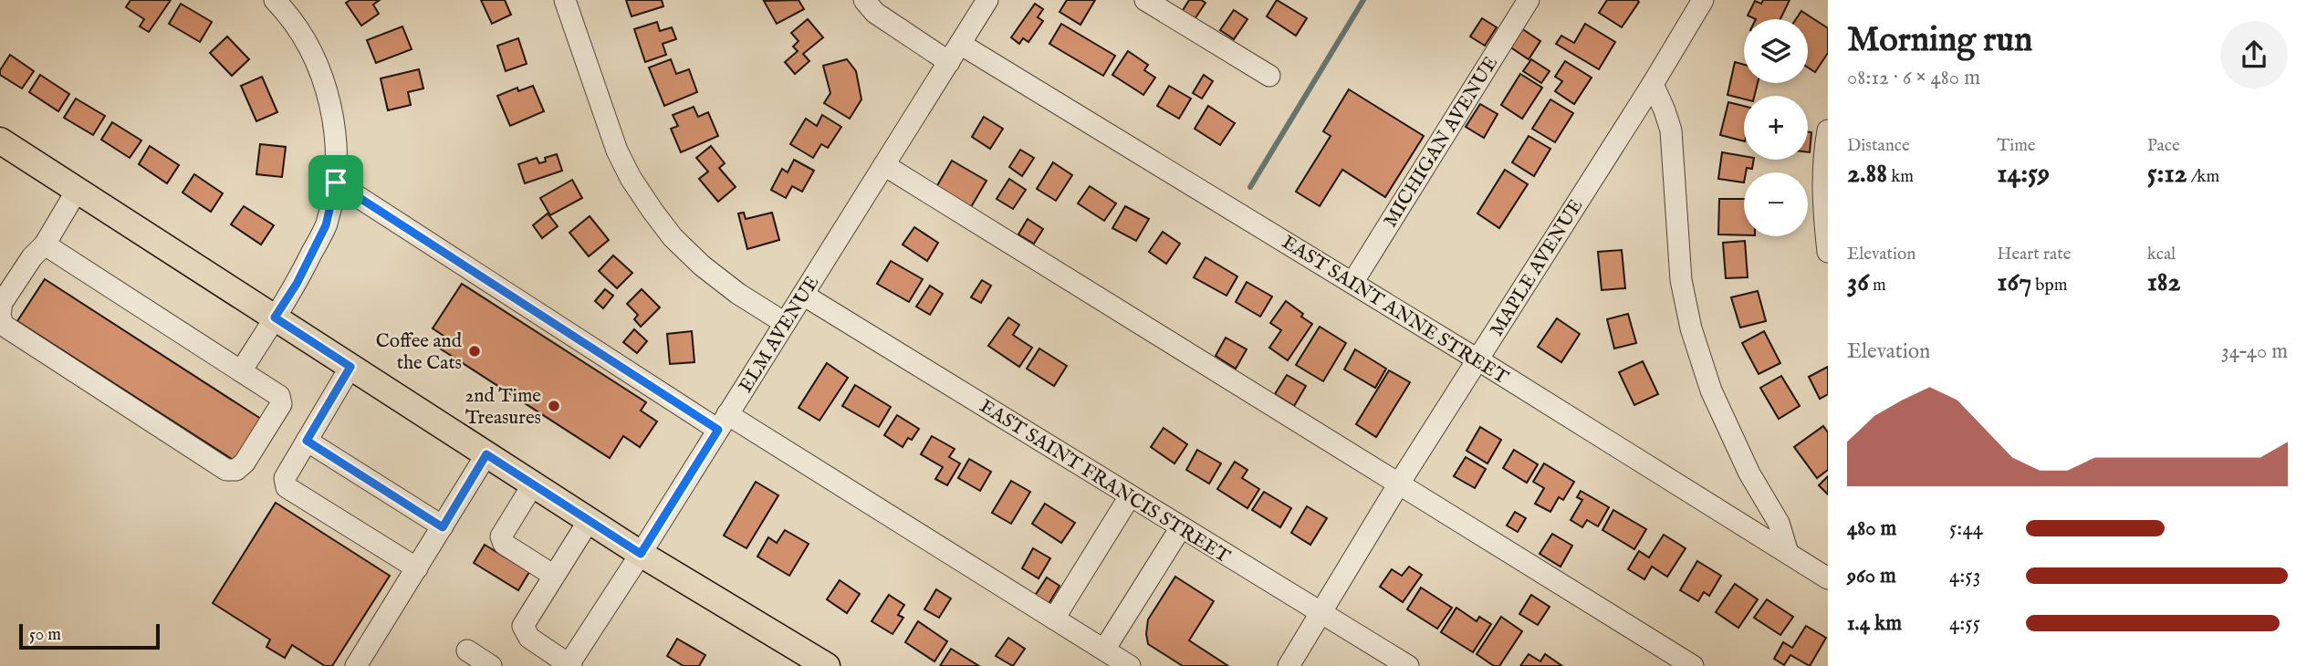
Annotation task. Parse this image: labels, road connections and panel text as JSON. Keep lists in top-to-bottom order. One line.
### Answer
{"streets":{"street":["MICHIGAN AVENUE","MAPLE AVENUE","EAST SAINT ANNE STREET","ELM AVENUE","EAST SAINT FRANCIS STREET"]},"crossings":[["MICHIGAN AVENUE","EAST SAINT ANNE STREET"],["MAPLE AVENUE","EAST SAINT ANNE STREET"],["MAPLE AVENUE","EAST SAINT FRANCIS STREET"],["EAST SAINT ANNE STREET","ELM AVENUE"],["ELM AVENUE","EAST SAINT FRANCIS STREET"]],"places":["Coffee and the Cats","2nd Time Treasures"],"scale_bar":"50 m","page":{"heading":["Morning run","08:12 · 6 × 480 m"],"map_buttons":["+","−"],"stats":[["Distance","2.88 km"],["Time","14:59"],["Pace","5:12 /km"],["Elevation","36 m"],["Heart rate","167 bpm"],["kcal","182"]],"chart":["Elevation","34–40 m"],"list":[{"name":"480 m","note":"5:44"},{"name":"960 m","note":"4:53"},{"name":"1.4 km","note":"4:55"}],"scale":"50 m"}}
